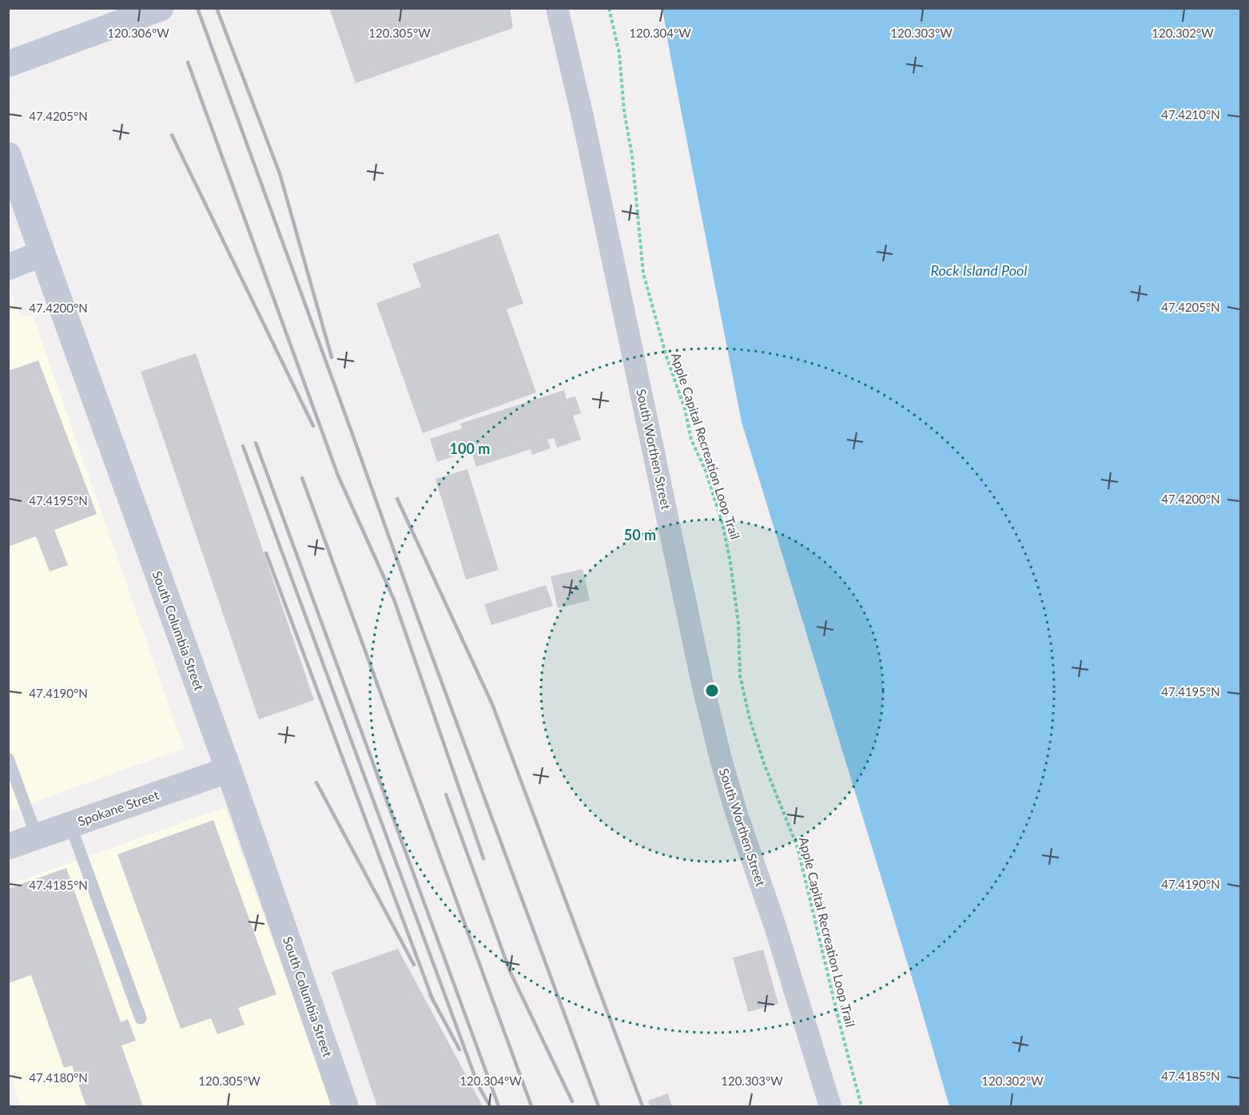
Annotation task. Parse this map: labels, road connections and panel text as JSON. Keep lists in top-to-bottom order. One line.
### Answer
{"streets":{"main road":["South Columbia Street"],"street":["South Worthen Street","Spokane Street"],"path":["Apple Capital Recreation Loop Trail"]},"crossings":[["South Columbia Street","Spokane Street"]],"water":["Rock Island Pool"],"coordinates":["120.306°W","120.305°W","120.304°W","120.303°W","120.302°W","47.4210°N","47.4205°N","47.4200°N","47.4195°N","47.4190°N","47.4185°N","47.4180°N"],"rings":["100 m","50 m"]}
